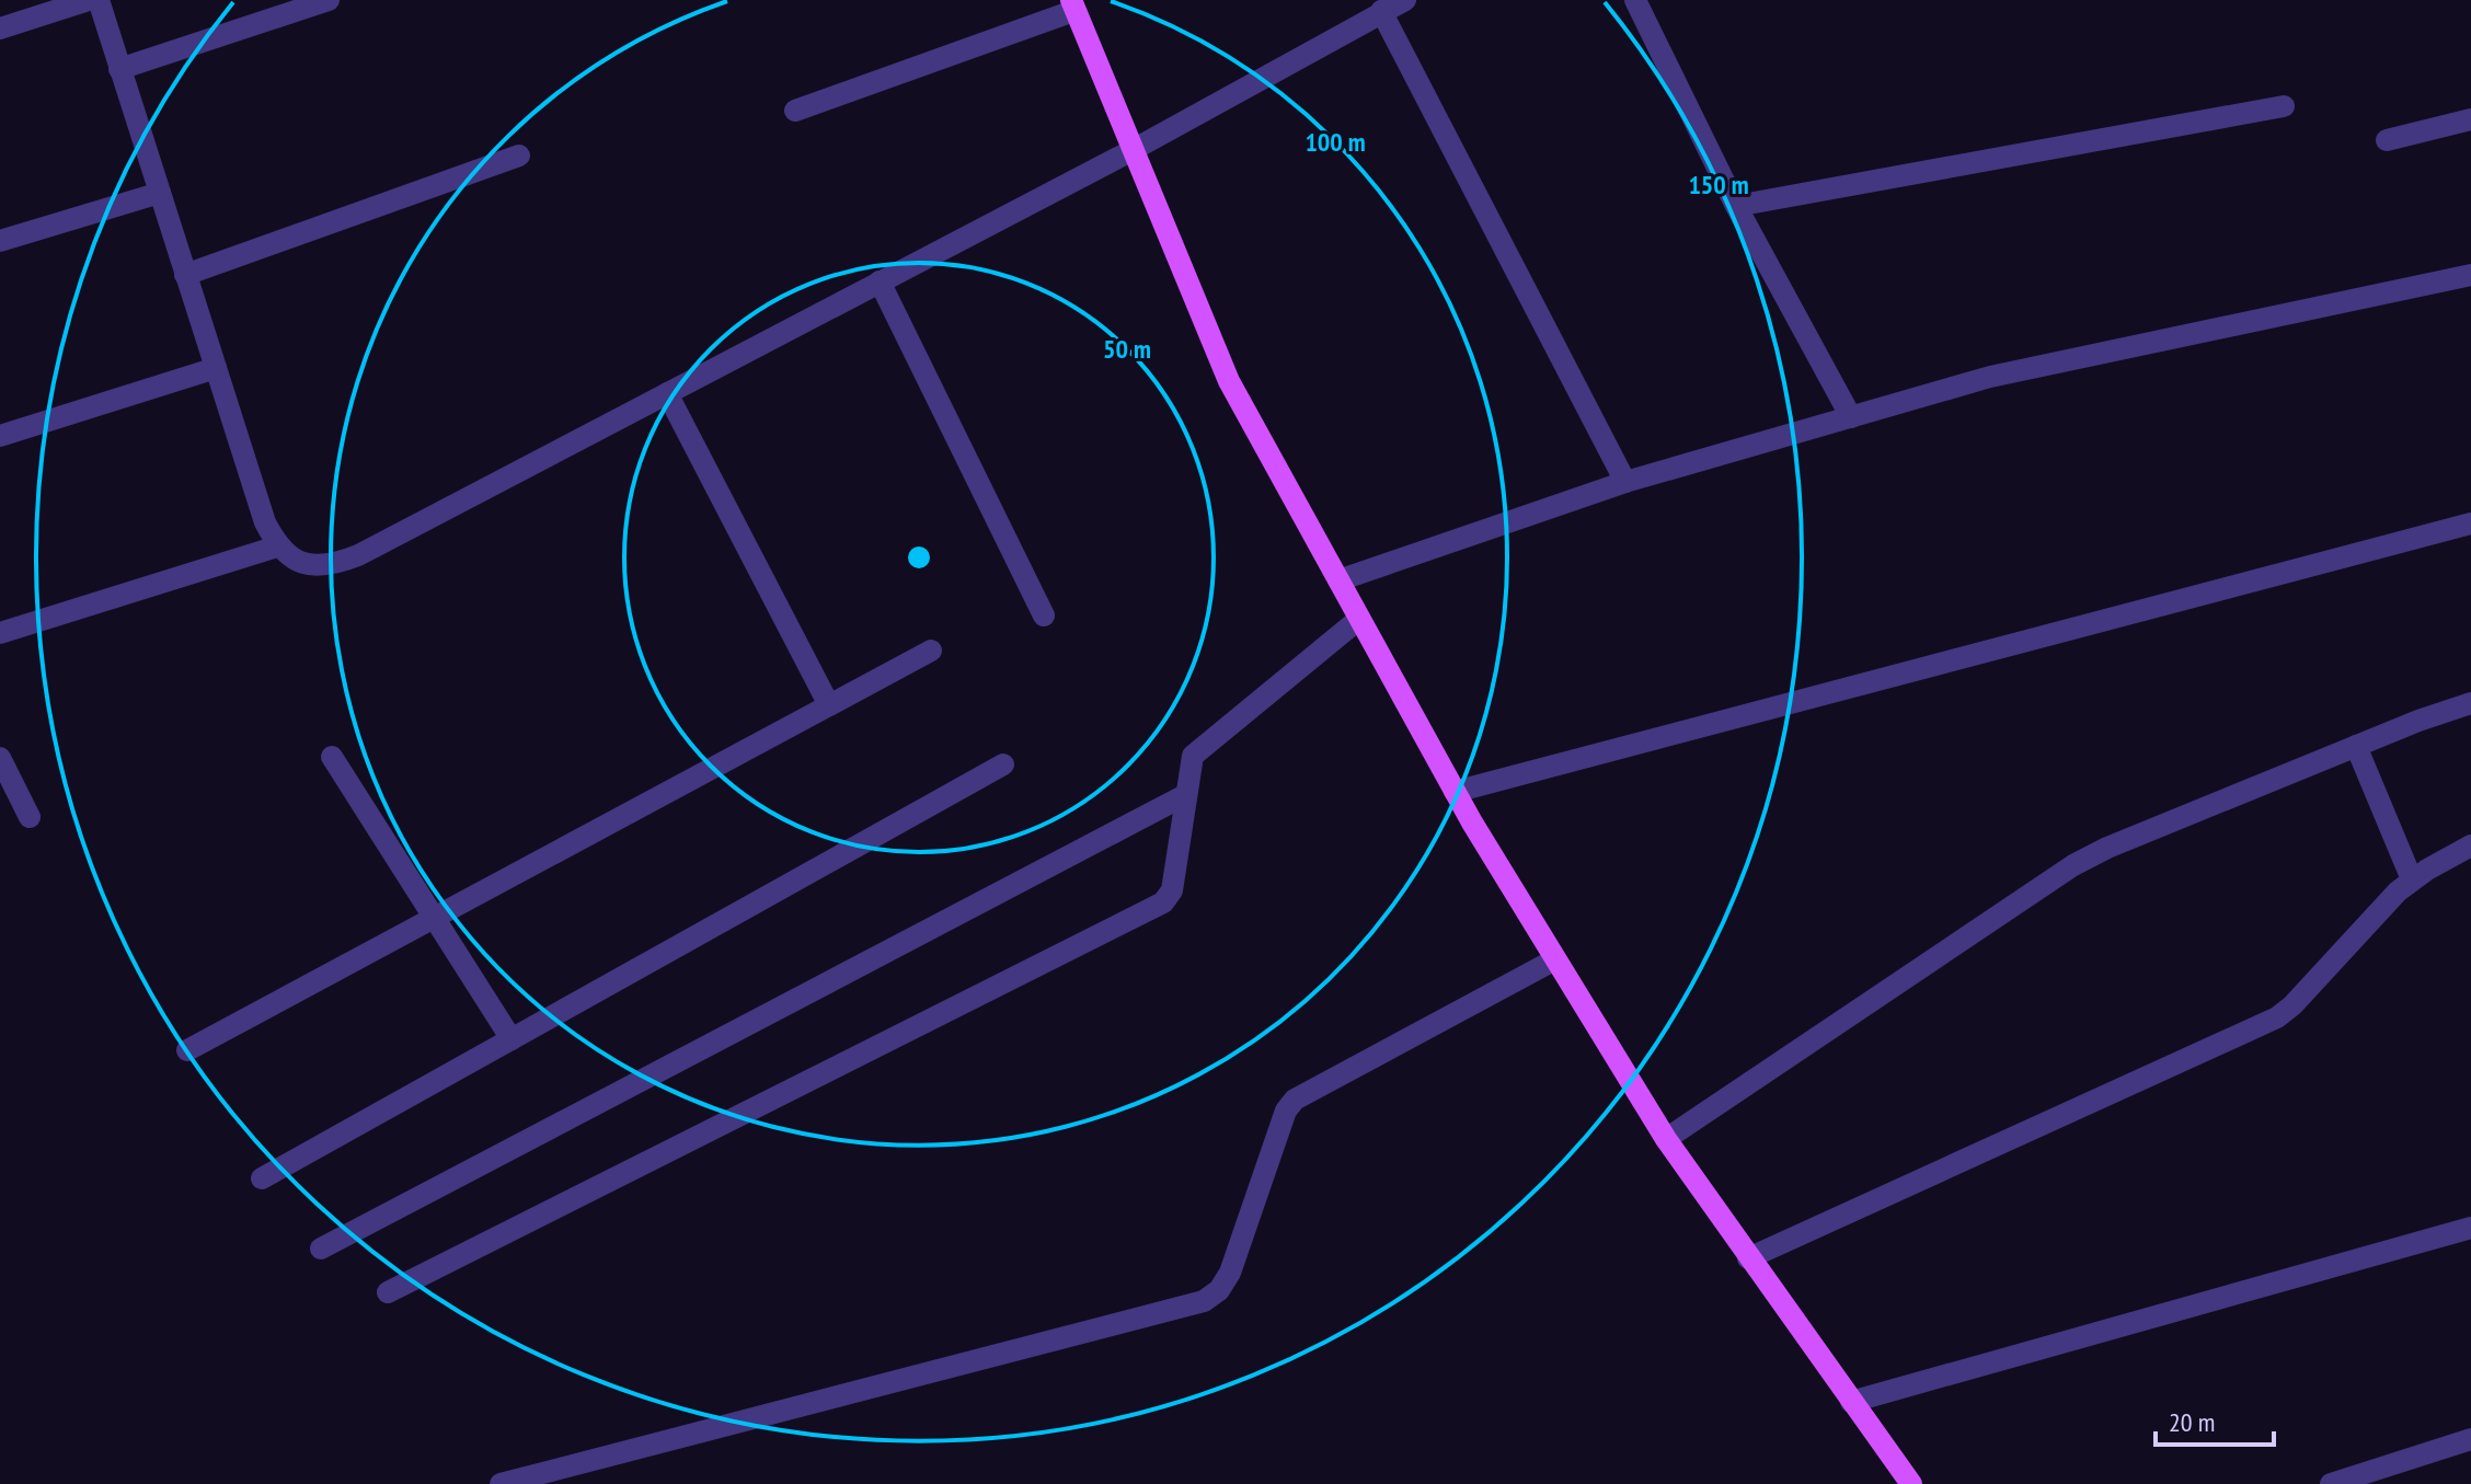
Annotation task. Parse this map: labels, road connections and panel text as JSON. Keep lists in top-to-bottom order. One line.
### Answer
{"scale_bar":"20 m","rings":["100 m","150 m","50 m"]}
